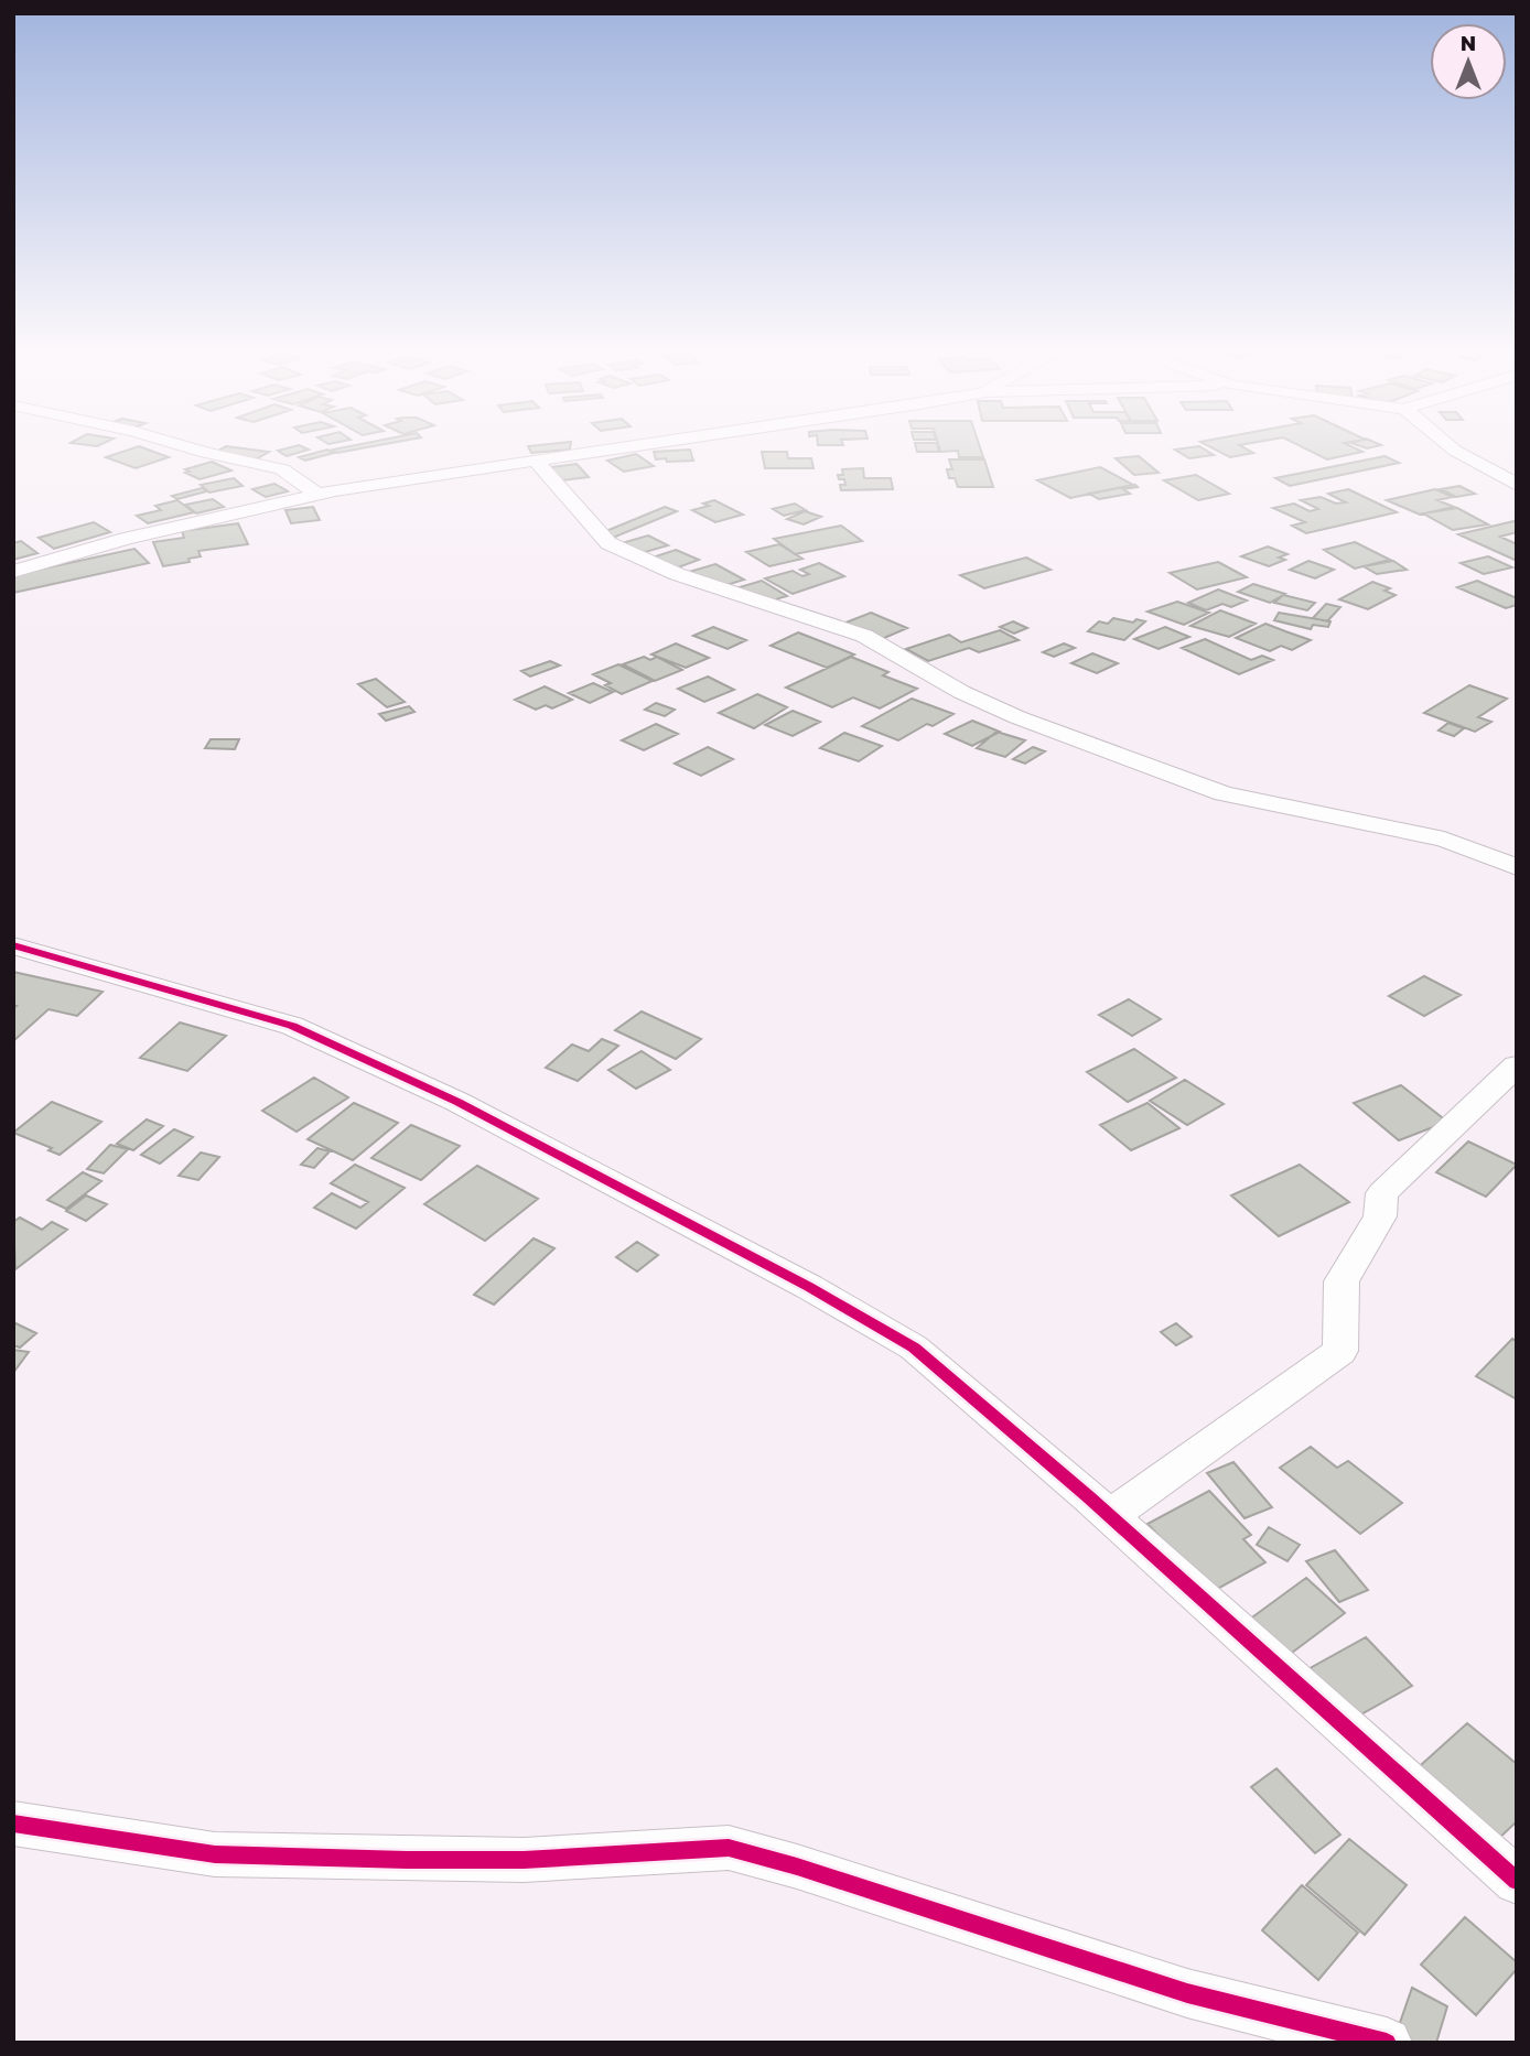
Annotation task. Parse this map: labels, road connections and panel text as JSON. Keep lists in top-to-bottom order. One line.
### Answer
{"north":"top"}
